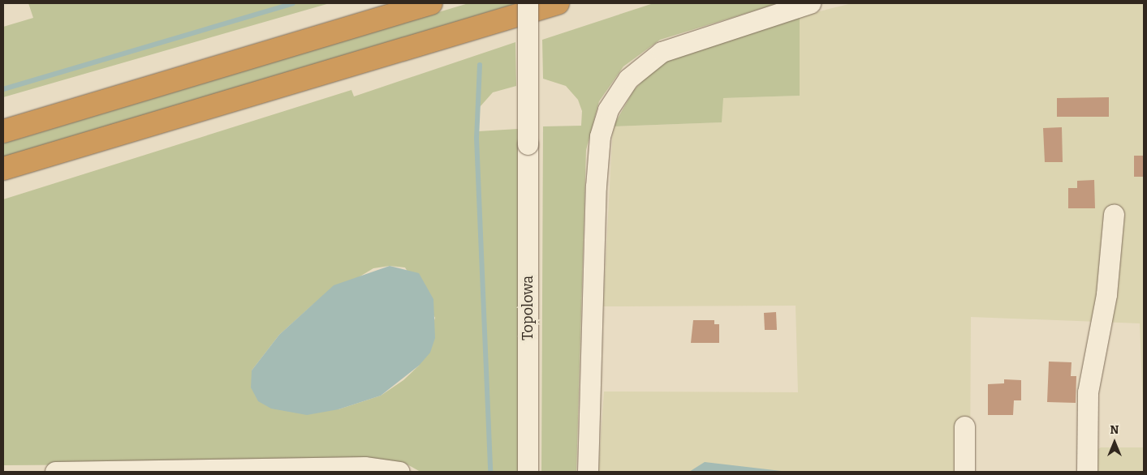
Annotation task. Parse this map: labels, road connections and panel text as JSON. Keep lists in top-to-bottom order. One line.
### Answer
{"streets":{"street":["Topolowa"]},"north":"top"}
